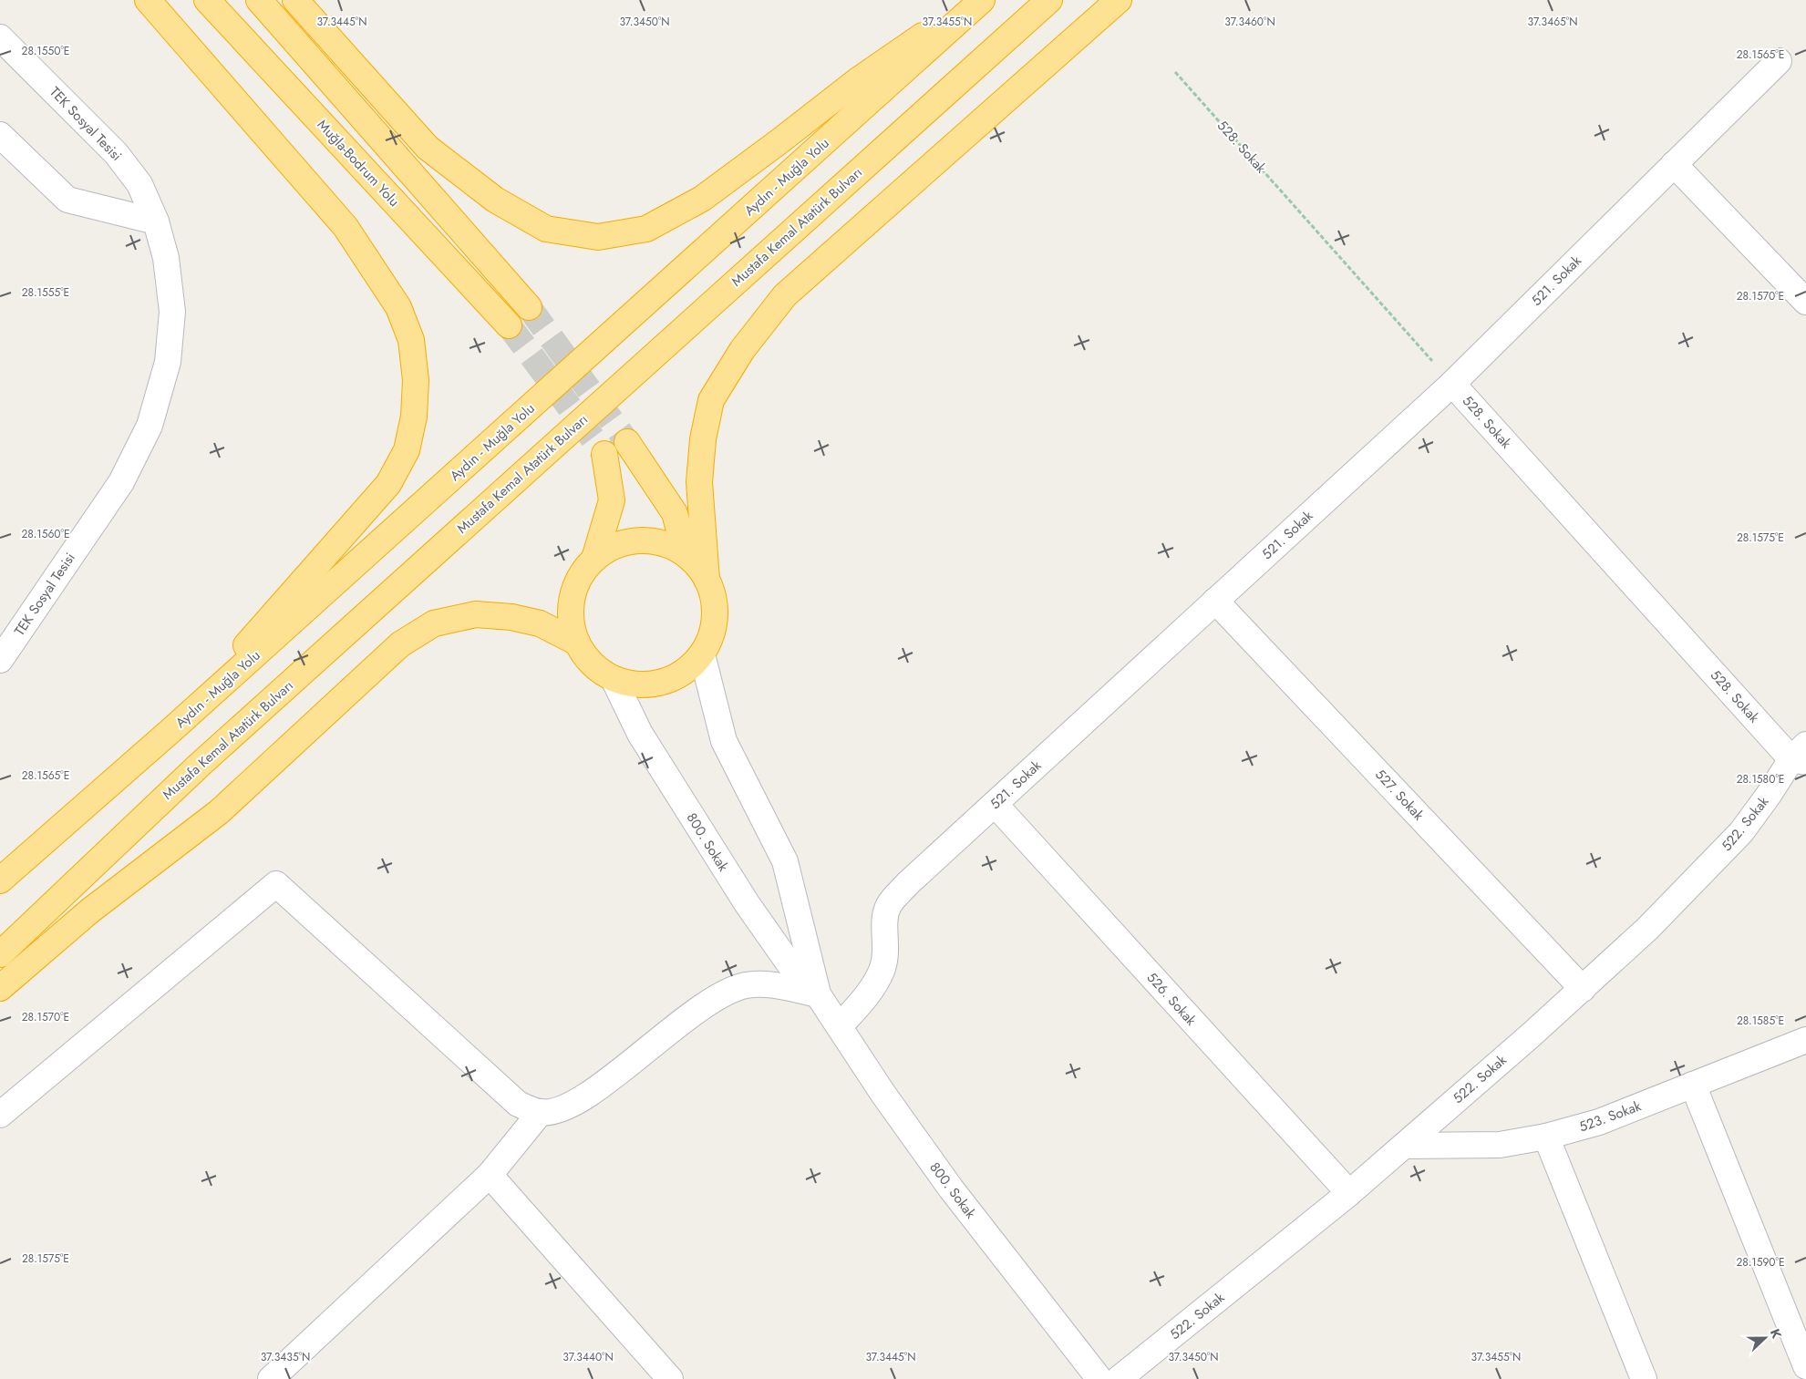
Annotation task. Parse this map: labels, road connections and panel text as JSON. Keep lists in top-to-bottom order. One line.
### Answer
{"streets":{"highway":["Muğla-Bodrum Yolu","Aydın - Muğla Yolu","Mustafa Kemal Atatürk Bulvarı"],"street":["TEK Sosyal Tesisi","528. Sokak","521. Sokak","527. Sokak","522. Sokak","800. Sokak","526. Sokak","523. Sokak"]},"crossings":[["528. Sokak","521. Sokak"],["528. Sokak","522. Sokak"],["521. Sokak","527. Sokak"],["521. Sokak","800. Sokak"],["521. Sokak","526. Sokak"],["527. Sokak","522. Sokak"],["522. Sokak","526. Sokak"],["522. Sokak","523. Sokak"]],"north":"right","coordinates":["37.3465°N","37.3445°N","37.3450°N","37.3455°N","37.3460°N","28.1550°E","28.1565°E","28.1555°E","28.1570°E","28.1560°E","28.1575°E","28.1580°E","28.1585°E","28.1590°E","37.3435°N","37.3440°N"]}
